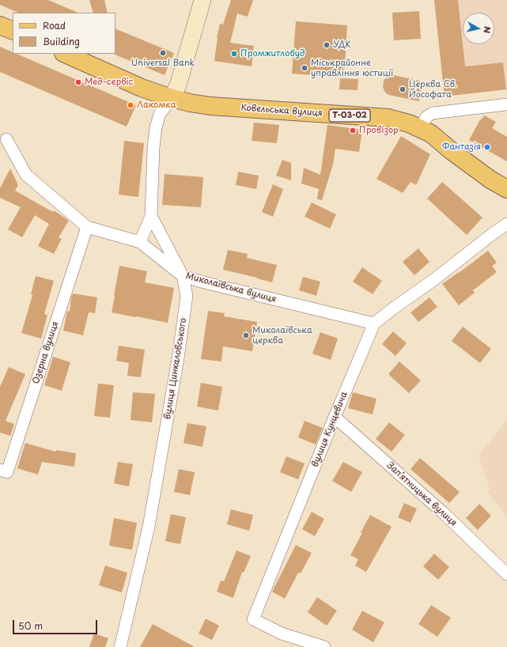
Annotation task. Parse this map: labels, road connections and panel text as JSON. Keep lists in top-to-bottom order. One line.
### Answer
{"streets":{"main road":["Ковельська вулиця","Т-03-02"],"street":["Миколаївська вулиця","Озерна вулиця","вулиця Цинкаловського","вулиця Кунцевича","Запʼятницька вулиця"]},"crossings":[["Миколаївська вулиця","Озерна вулиця"],["Миколаївська вулиця","вулиця Цинкаловського"],["Миколаївська вулиця","вулиця Кунцевича"],["вулиця Кунцевича","Запʼятницька вулиця"]],"places":["УДК","Universal Bank","Промжитлобуд","Міськрайонне управління юстиції","Мед-сервіс","Церква Св. Йософата","Лакомка","Провізор","Фантазія","Миколаївська церква"],"legend":["Road","Building"],"scale_bar":"50 m","north":"right"}
